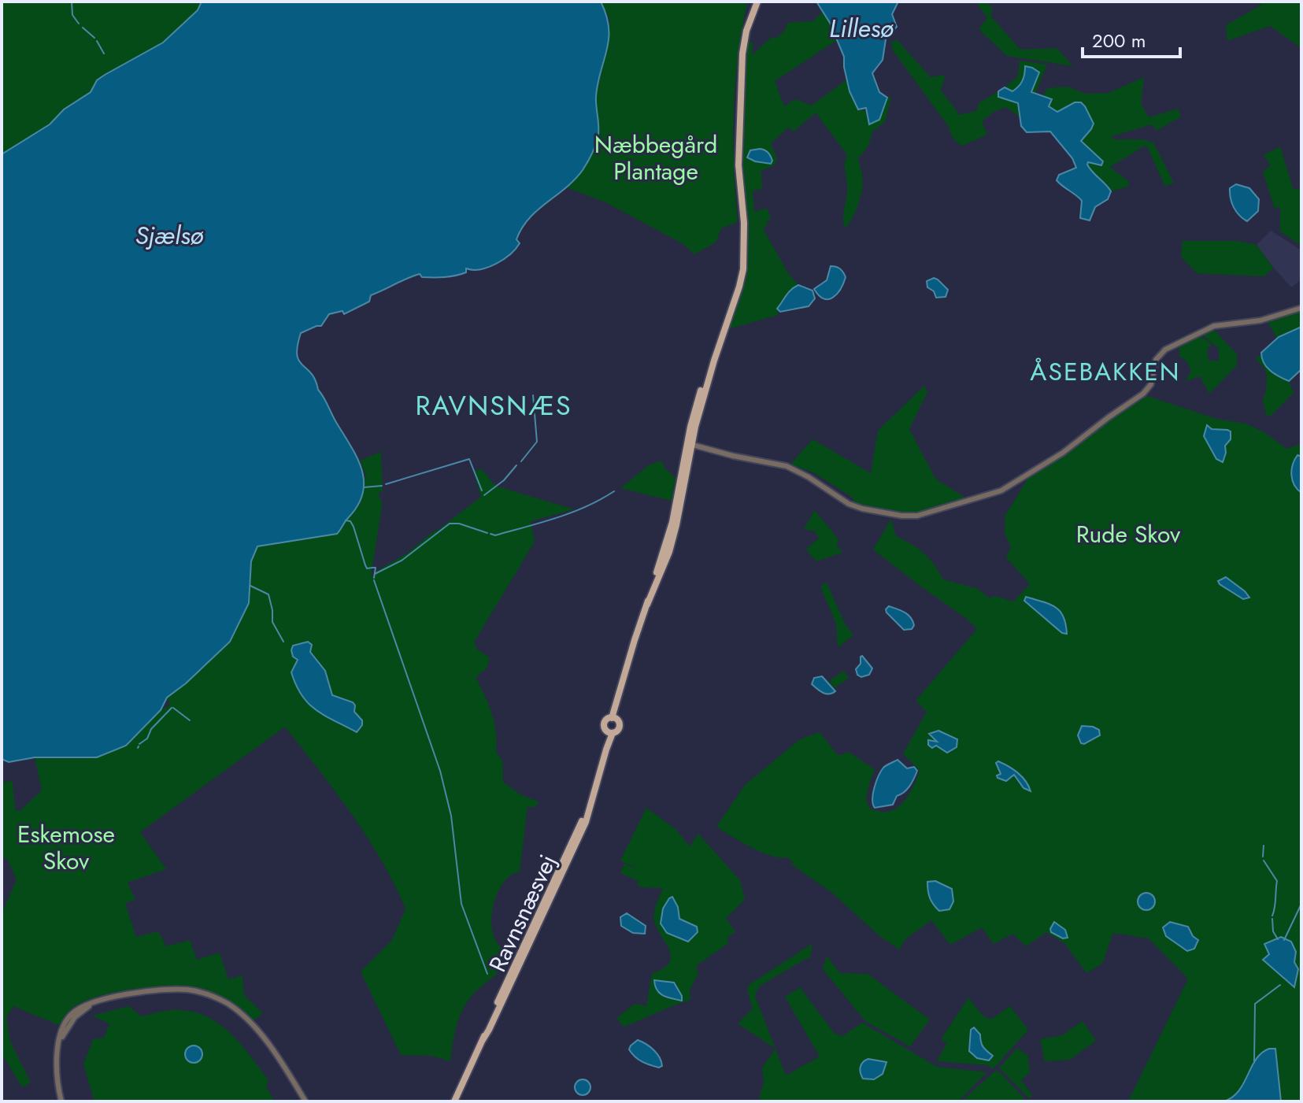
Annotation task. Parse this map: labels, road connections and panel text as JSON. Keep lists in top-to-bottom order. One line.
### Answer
{"streets":{"main road":["Ravnsnæsvej"]},"districts":["ÅSEBAKKEN","RAVNSNÆS"],"water":["Lillesø","Sjælsø"],"parks":["Næbbegård Plantage","Rude Skov","Eskemose Skov"],"scale_bar":"200 m"}
